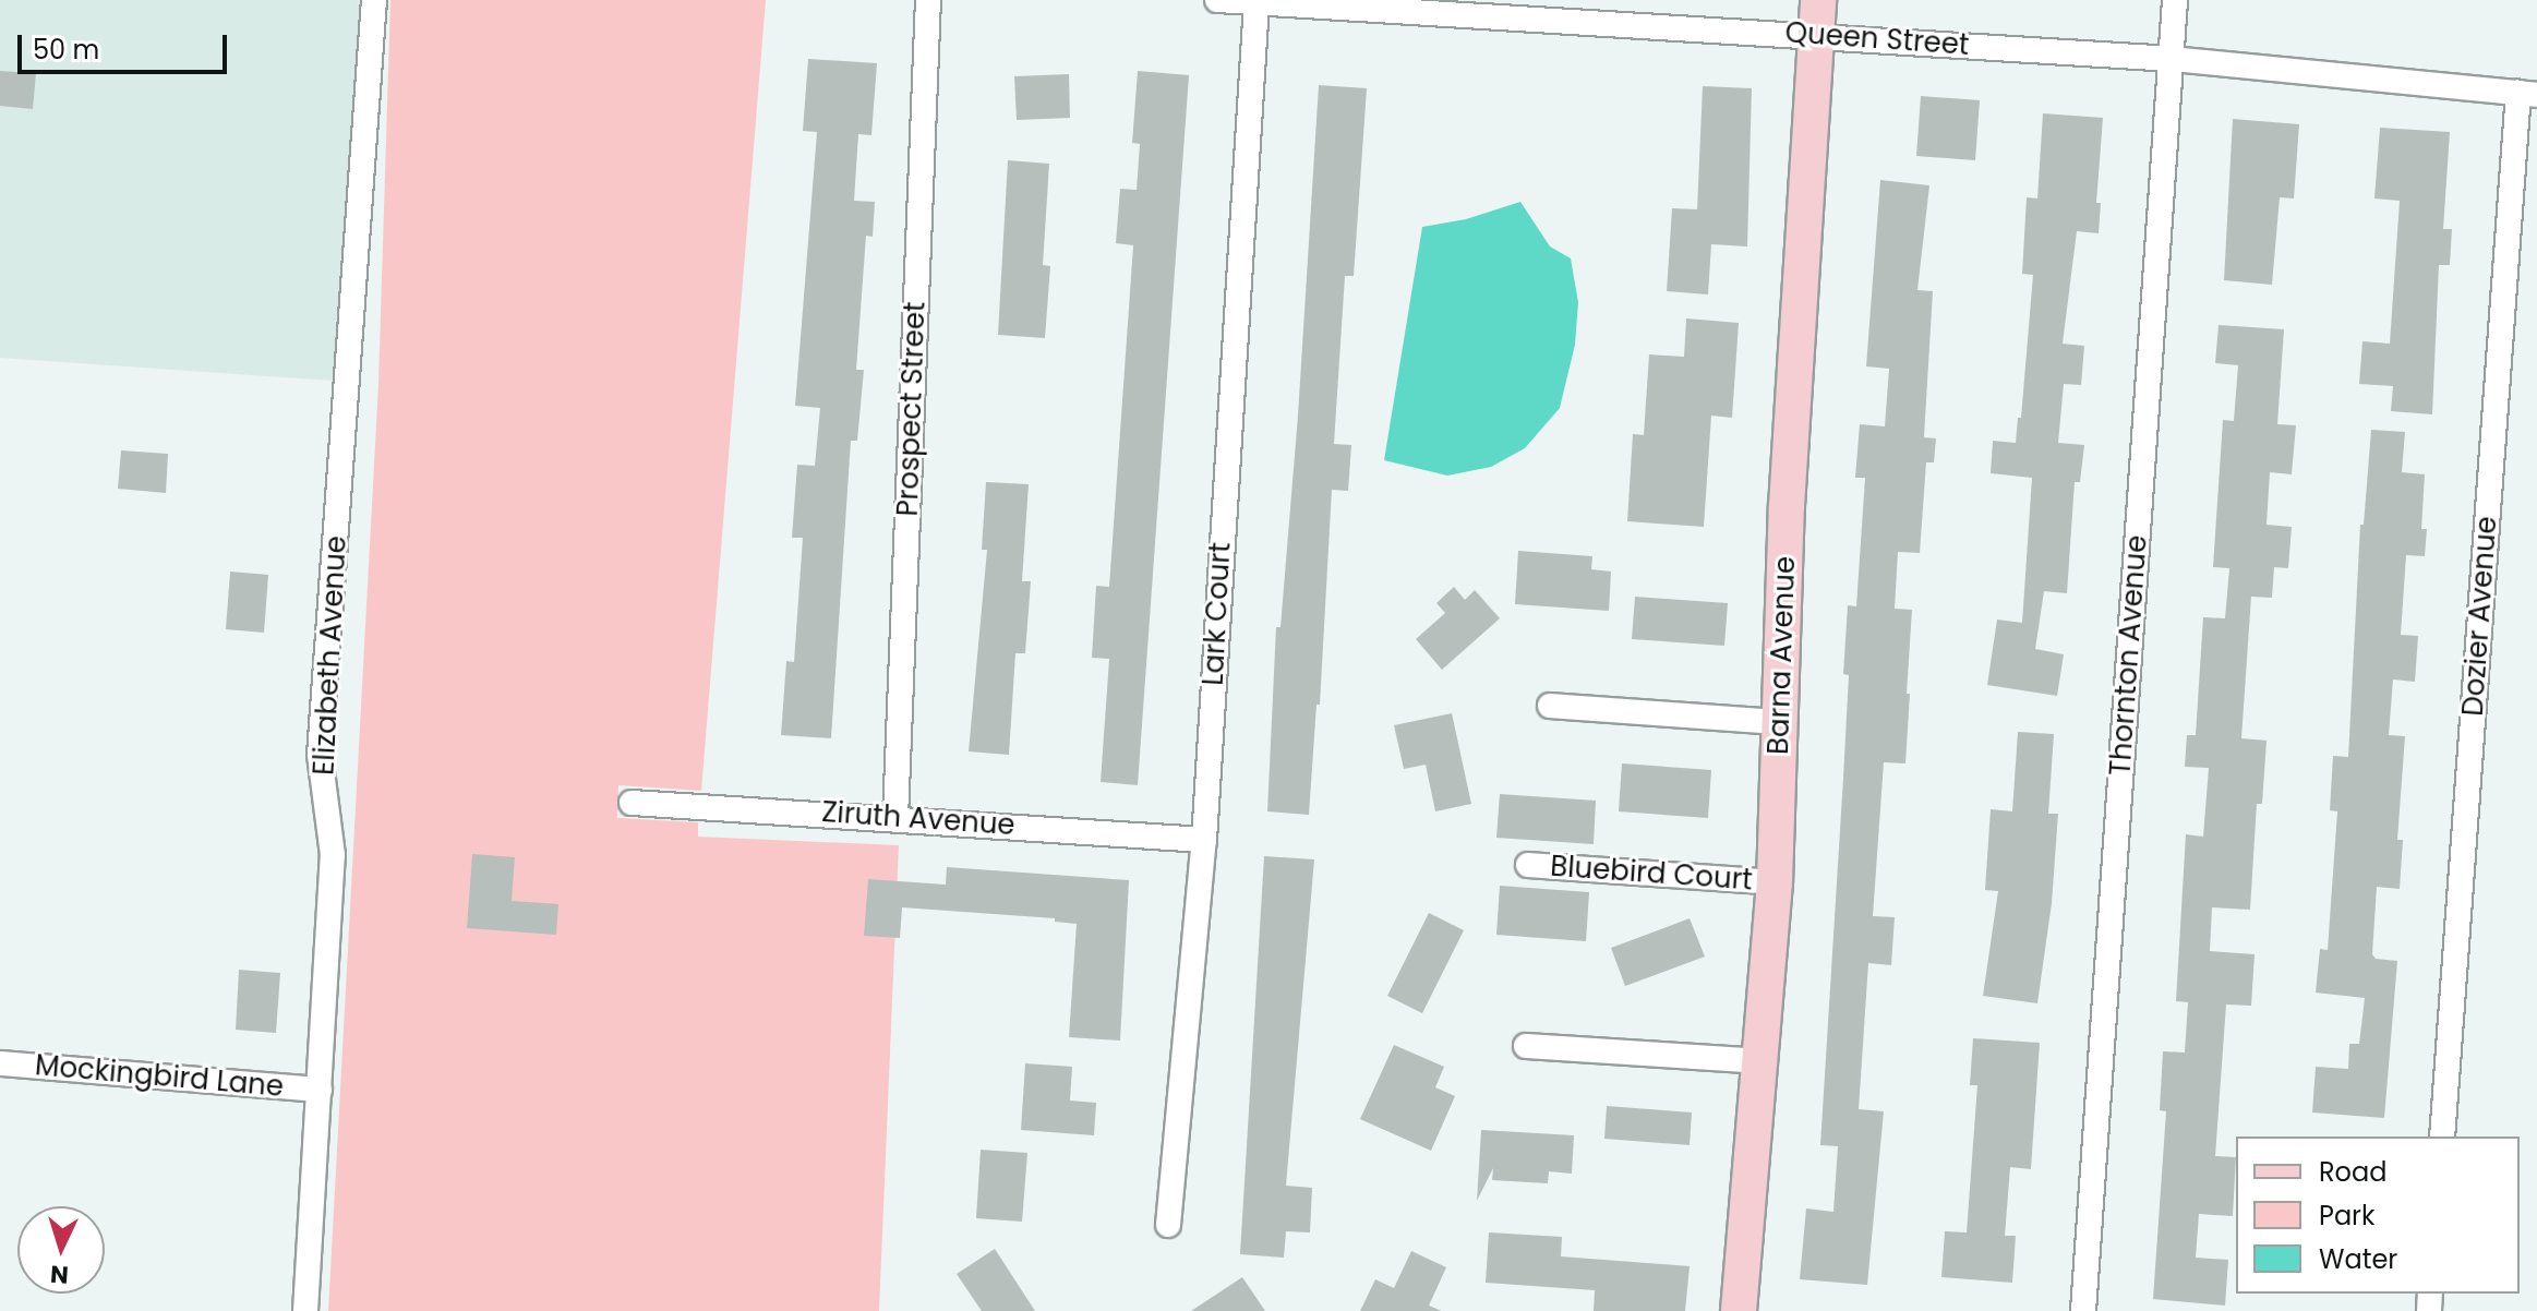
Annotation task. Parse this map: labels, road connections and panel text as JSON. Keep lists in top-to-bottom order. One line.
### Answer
{"streets":{"street":["Queen Street","Prospect Street","Lark Court","Dozier Avenue","Elizabeth Avenue","Barna Avenue","Thornton Avenue","Ziruth Avenue","Bluebird Court","Mockingbird Lane"]},"crossings":[["Queen Street","Lark Court"],["Queen Street","Dozier Avenue"],["Queen Street","Barna Avenue"],["Queen Street","Thornton Avenue"],["Prospect Street","Ziruth Avenue"],["Lark Court","Ziruth Avenue"],["Elizabeth Avenue","Mockingbird Lane"],["Barna Avenue","Bluebird Court"]],"legend":["Road","Park","Water"],"scale_bar":"50 m","north":"bottom"}
